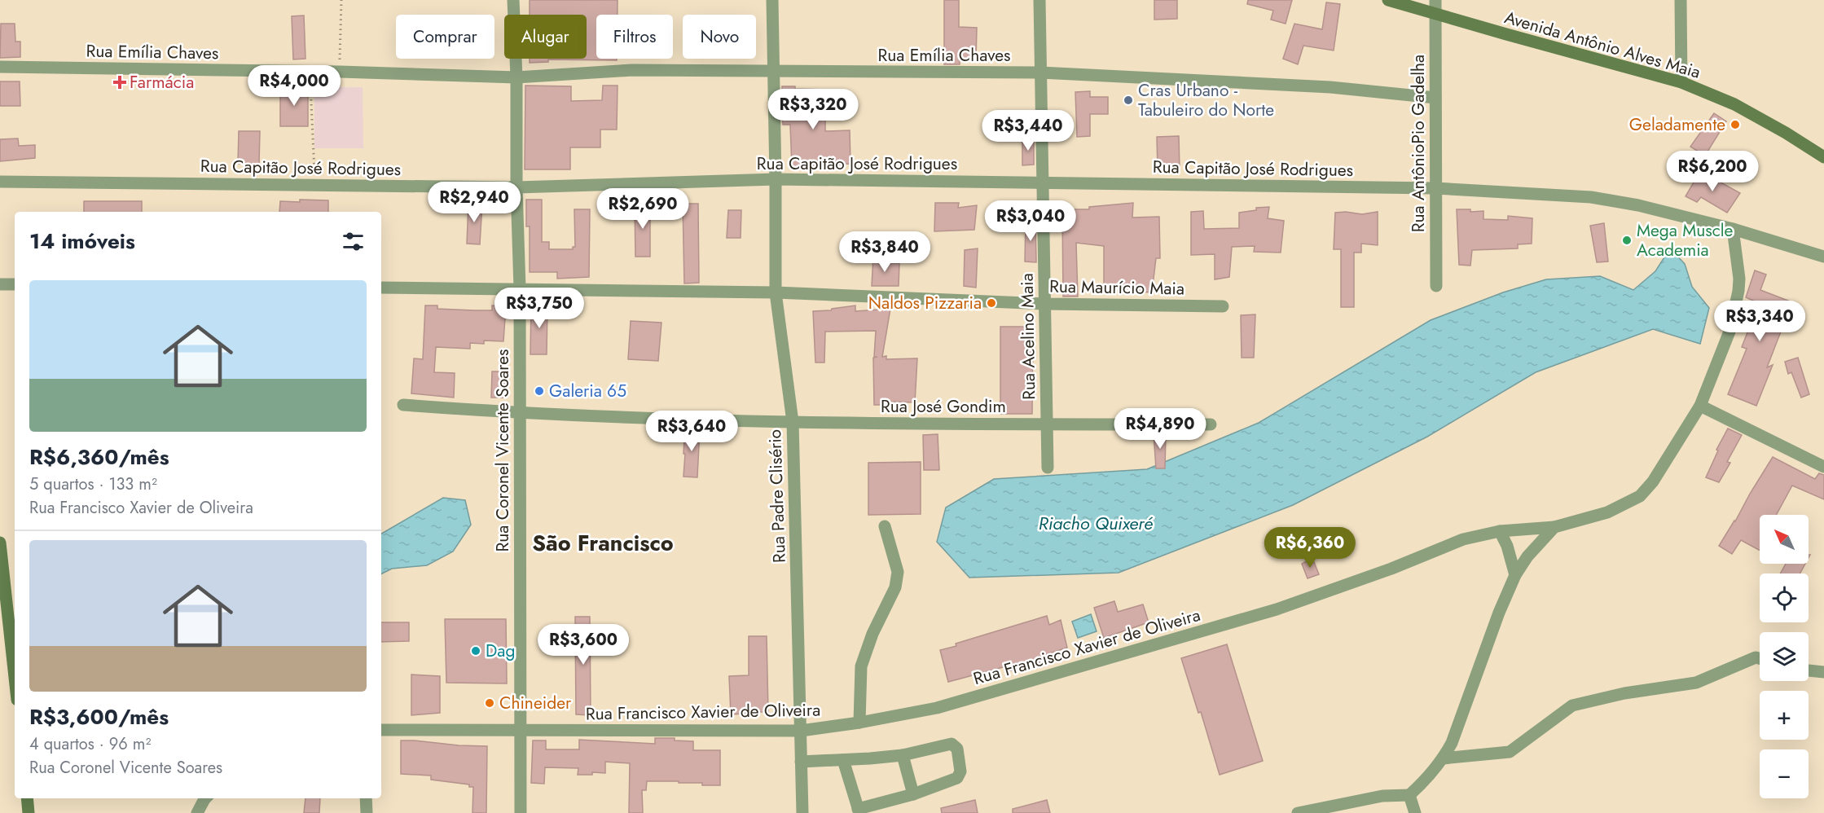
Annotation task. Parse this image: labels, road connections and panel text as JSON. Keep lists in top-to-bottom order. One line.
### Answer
{"streets":{"main road":["Avenida Antônio Alves Maia"],"street":["Rua Emília Chaves","Rua AntônioPio Gadelha","Rua Capitão José Rodrigues","Rua Maurício Maia","Rua Acelino Maia","Rua José Gondim","Rua Coronel Vicente Soares","Rua Padre Clisério","Rua Francisco Xavier de Oliveira"]},"crossings":[["Avenida Antônio Alves Maia","Rua AntônioPio Gadelha"],["Rua Emília Chaves","Rua AntônioPio Gadelha"],["Rua Emília Chaves","Rua Acelino Maia"],["Rua Emília Chaves","Rua Coronel Vicente Soares"],["Rua Emília Chaves","Rua Padre Clisério"],["Rua AntônioPio Gadelha","Rua Capitão José Rodrigues"],["Rua Capitão José Rodrigues","Rua Acelino Maia"],["Rua Capitão José Rodrigues","Rua Coronel Vicente Soares"],["Rua Capitão José Rodrigues","Rua Padre Clisério"],["Rua Capitão José Rodrigues","Rua Francisco Xavier de Oliveira"],["Rua Maurício Maia","Rua Acelino Maia"],["Rua Maurício Maia","Rua Coronel Vicente Soares"],["Rua Maurício Maia","Rua Padre Clisério"],["Rua Acelino Maia","Rua José Gondim"],["Rua José Gondim","Rua Coronel Vicente Soares"],["Rua José Gondim","Rua Padre Clisério"],["Rua Coronel Vicente Soares","Rua Francisco Xavier de Oliveira"],["Rua Padre Clisério","Rua Francisco Xavier de Oliveira"]],"districts":["São Francisco"],"water":["Riacho Quixeré"],"places":{"health":["Farmácia"],"other":["Cras Urbano - Tabuleiro do Norte","Geladamente","Mega Muscle Academia","Naldos Pizzaria","Galeria 65","Dag","Chineider"]},"north":"top left","page":{"chip":["Comprar","Alugar","Filtros","Novo"],"price":["R$4,000","R$3,320","R$3,440","R$6,200","R$2,940","R$2,690","R$3,040","R$3,840","R$3,750","R$3,340","R$4,890","R$3,640","R$6,360","R$3,600"],"heading":"14 imóveis","list":[{"name":"R$6,360/mês","note":"5 quartos · 133 m² · Rua Francisco Xavier de Oliveira"},{"name":"R$3,600/mês","note":"4 quartos · 96 m² · Rua Coronel Vicente Soares"}],"map_buttons":["+","−"]}}
